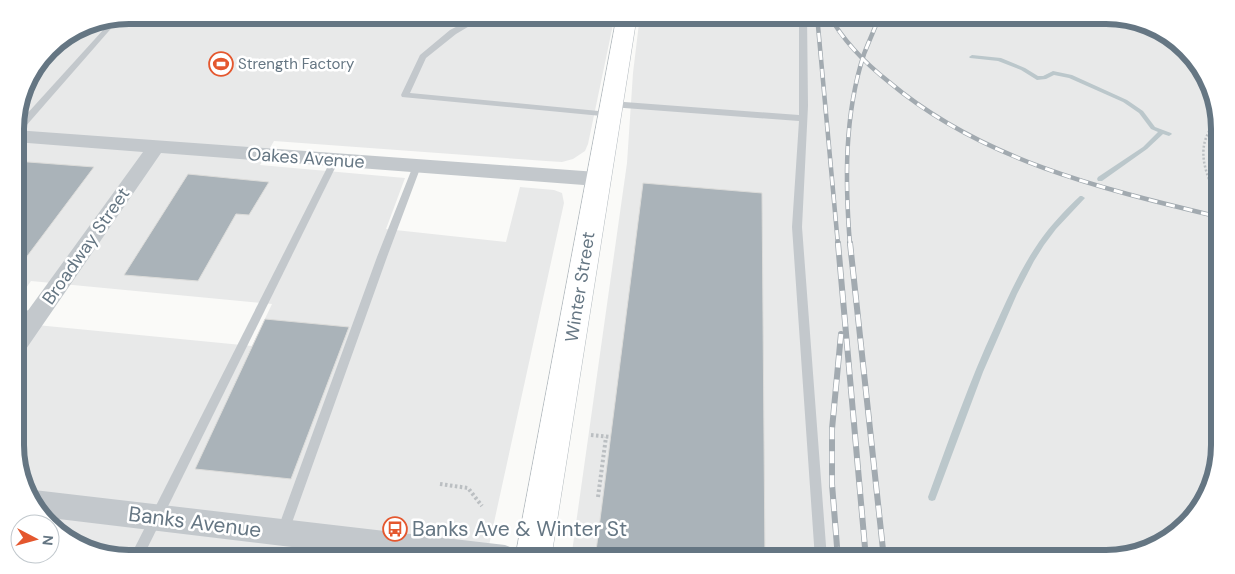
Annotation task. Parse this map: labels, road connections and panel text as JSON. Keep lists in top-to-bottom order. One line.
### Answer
{"streets":{"street":["Oakes Avenue","Broadway Street","Winter Street","Banks Avenue"]},"crossings":[["Oakes Avenue","Broadway Street"],["Oakes Avenue","Winter Street"]],"places":{"sports":["Strength Factory"],"bus stop":["Banks Ave & Winter St"]},"north":"right"}
